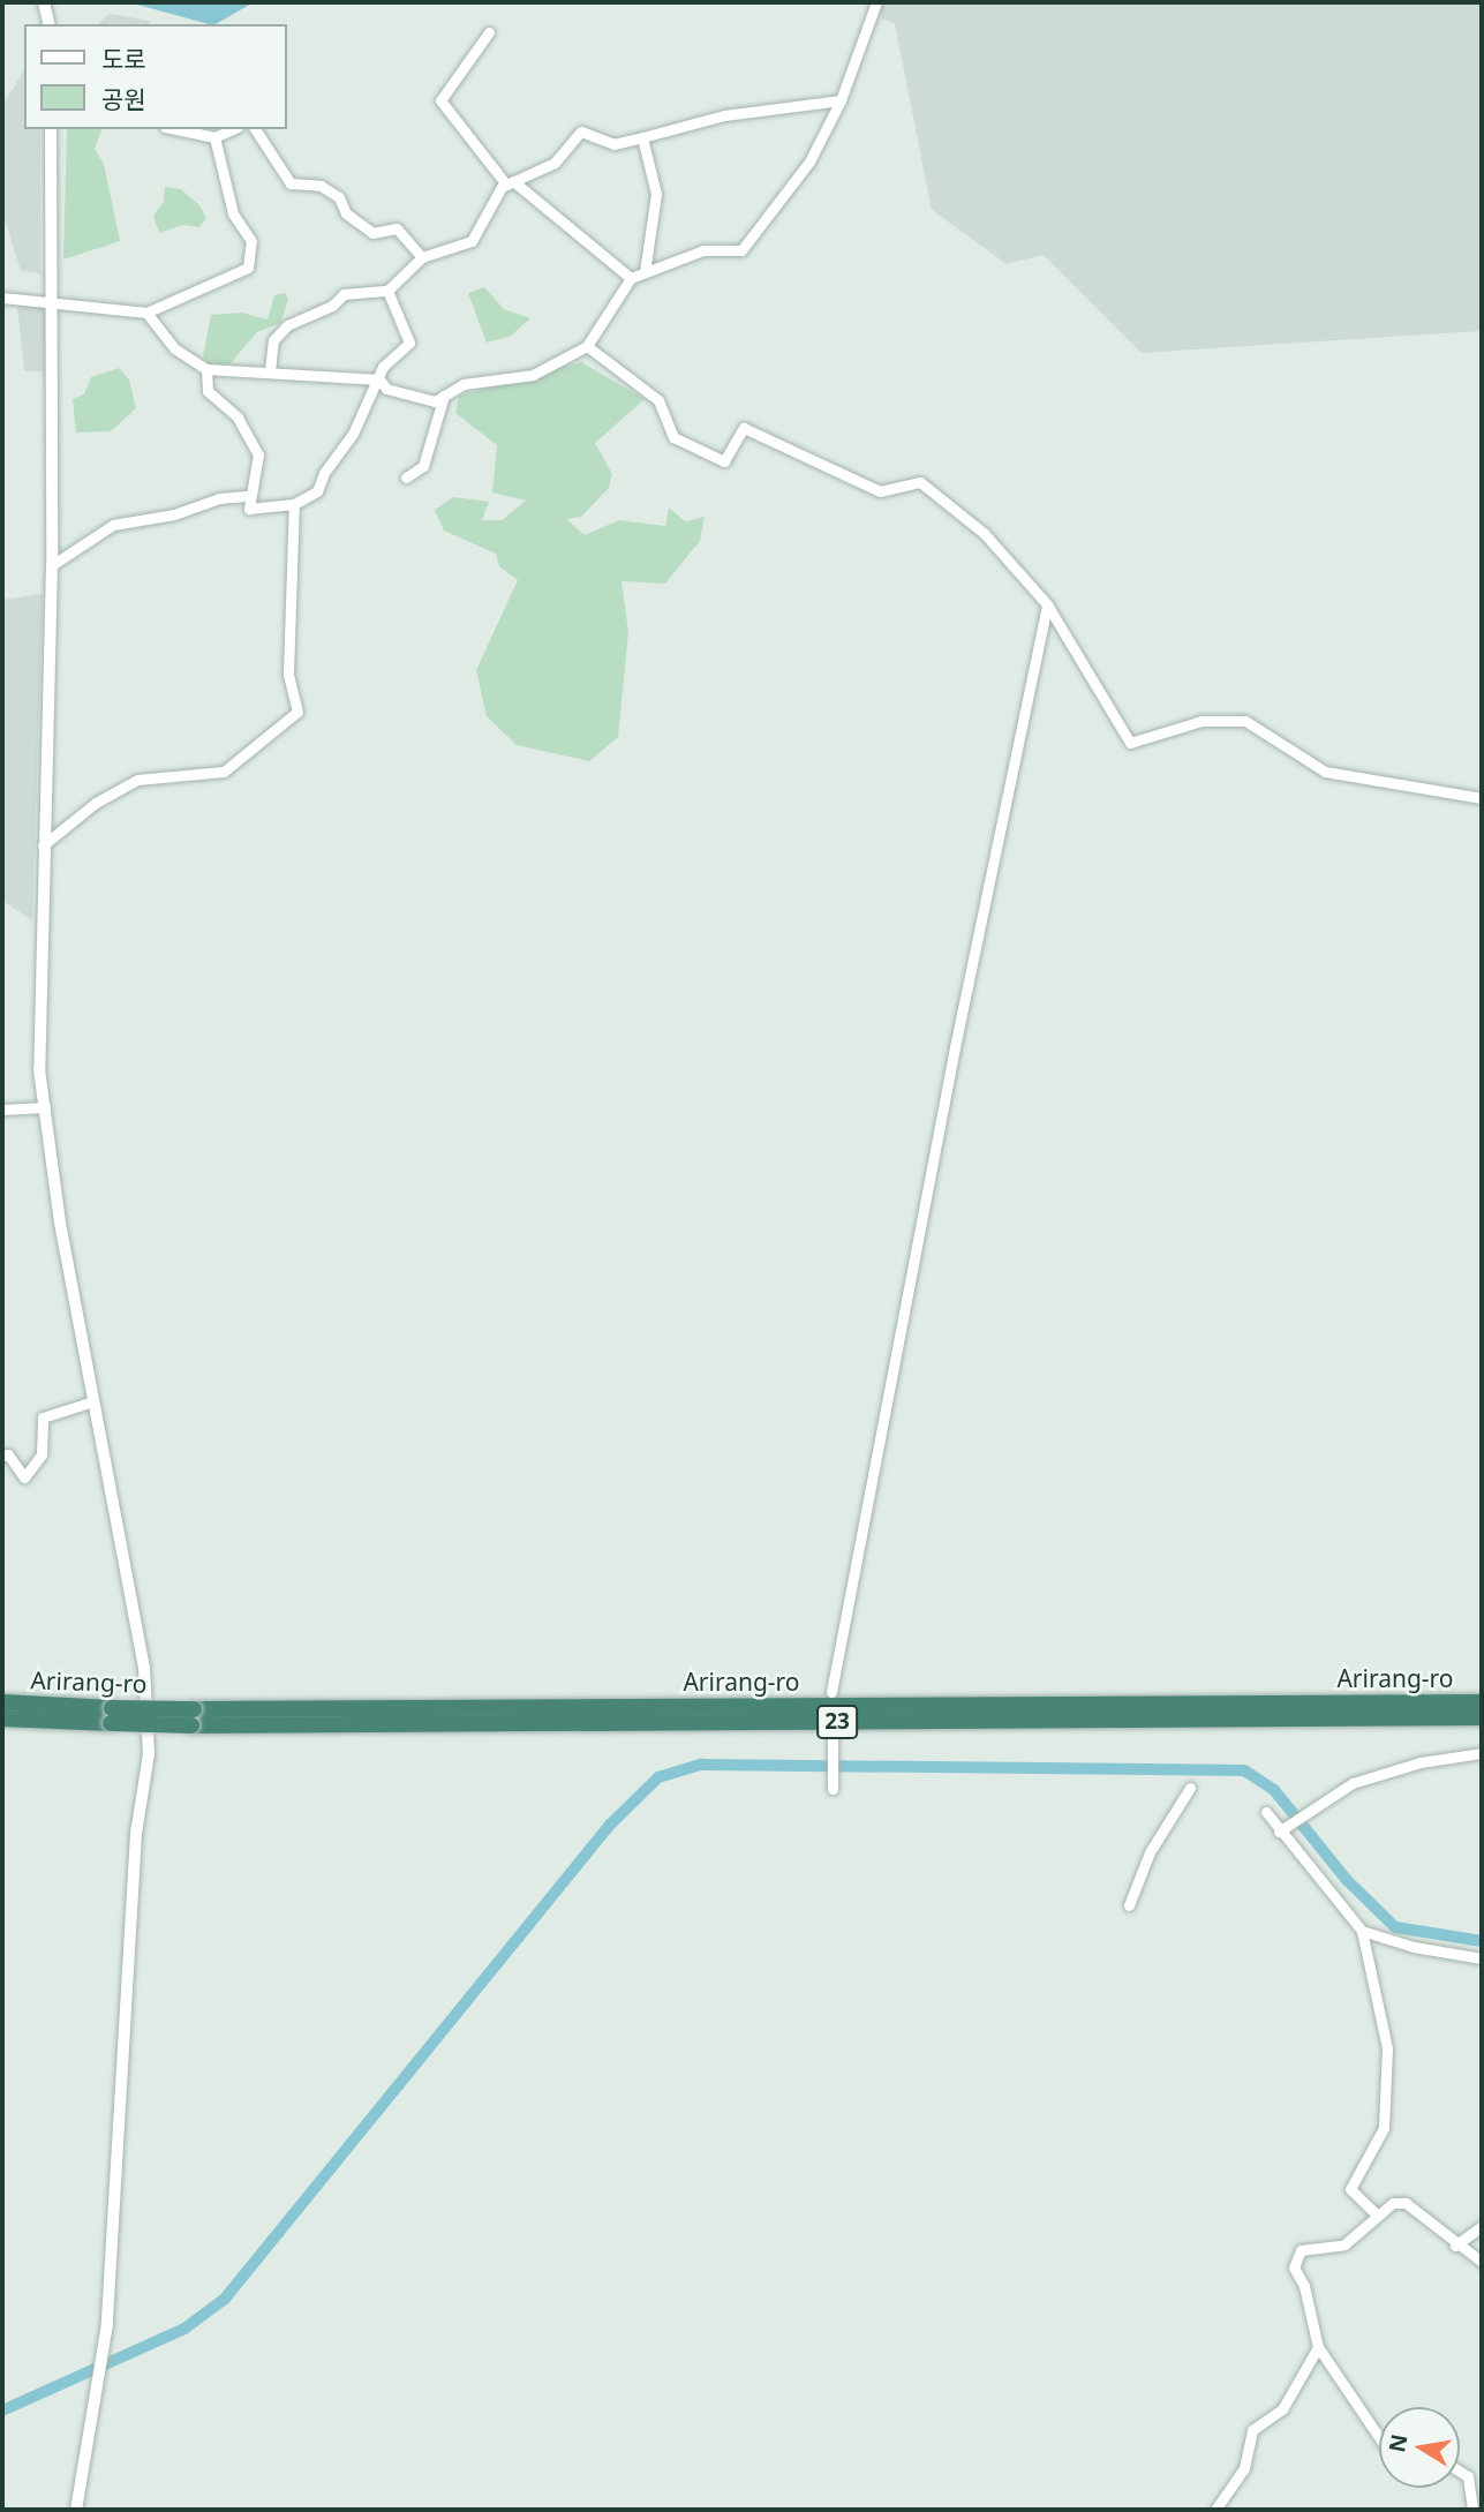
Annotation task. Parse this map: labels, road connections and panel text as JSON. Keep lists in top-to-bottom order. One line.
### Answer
{"streets":{"highway":["Arirang-ro","23"]},"legend":["도로","공원"],"north":"left"}
